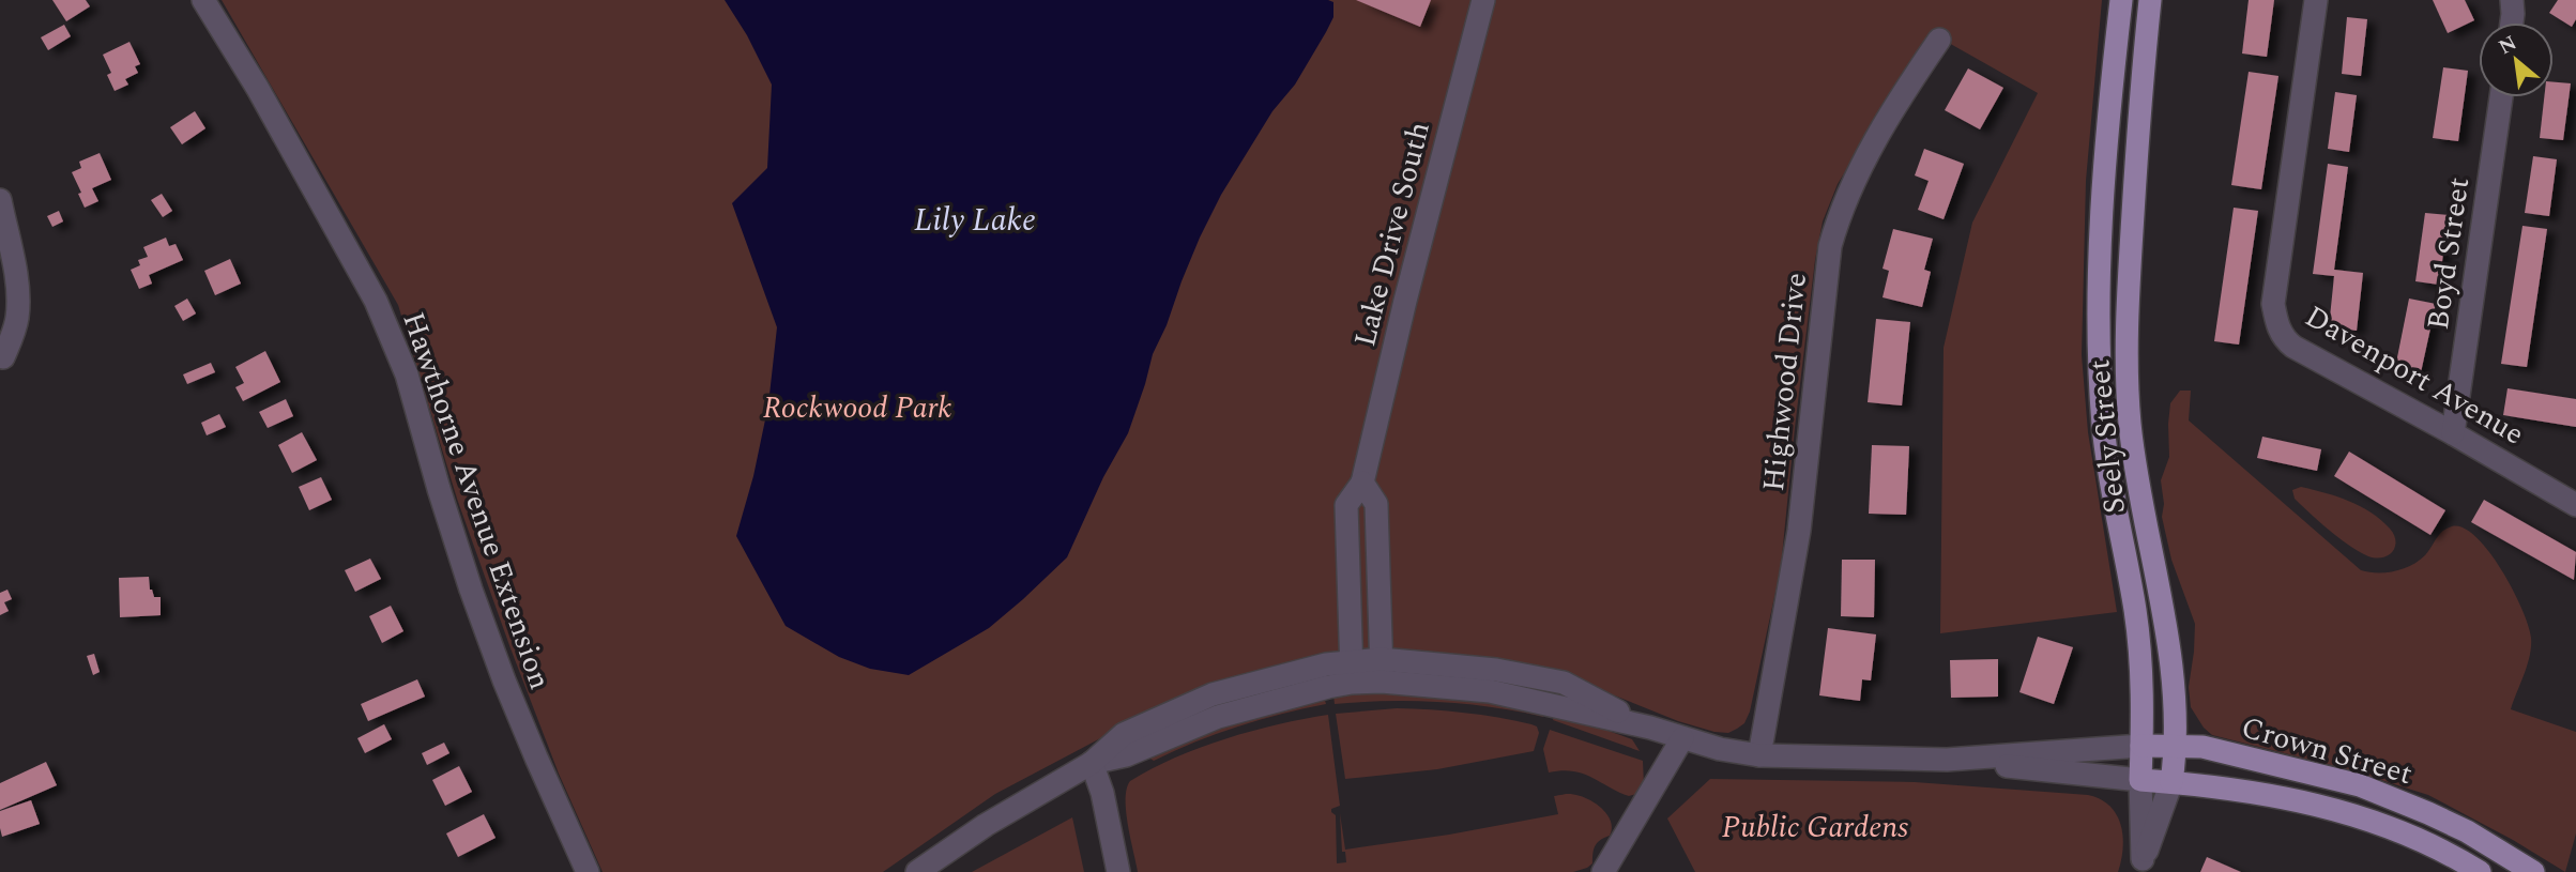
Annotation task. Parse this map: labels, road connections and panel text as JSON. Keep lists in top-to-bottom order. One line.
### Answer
{"streets":{"main road":["Seely Street","Crown Street"],"street":["Lake Drive South","Boyd Street","Davenport Avenue","Highwood Drive","Hawthorne Avenue Extension"]},"crossings":[["Boyd Street","Davenport Avenue"],["Seely Street","Crown Street"]],"water":["Lily Lake"],"parks":["Rockwood Park","Public Gardens"],"north":"top left"}
